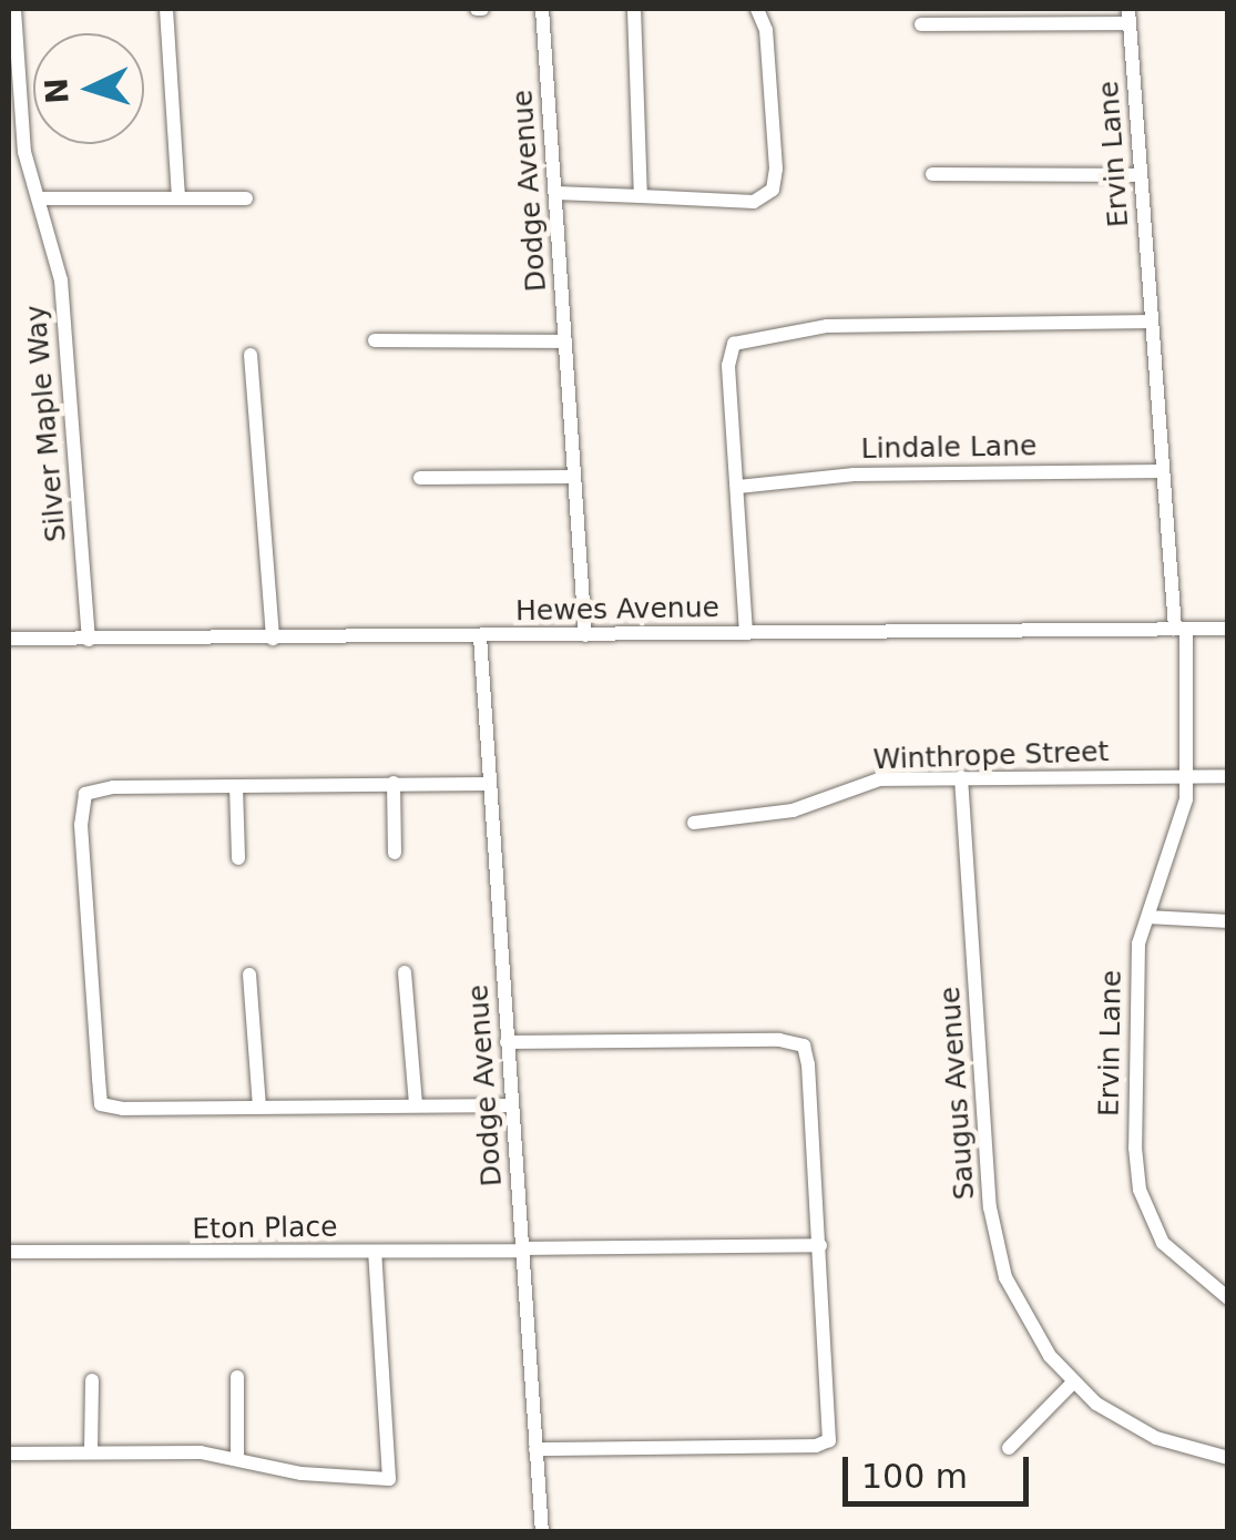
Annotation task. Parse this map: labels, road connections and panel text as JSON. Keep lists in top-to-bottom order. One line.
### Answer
{"streets":{"street":["Ervin Lane","Dodge Avenue","Silver Maple Way","Lindale Lane","Hewes Avenue","Winthrope Street","Saugus Avenue","Eton Place"]},"crossings":[["Ervin Lane","Lindale Lane"],["Ervin Lane","Hewes Avenue"],["Ervin Lane","Winthrope Street"],["Dodge Avenue","Hewes Avenue"],["Dodge Avenue","Eton Place"],["Silver Maple Way","Hewes Avenue"],["Winthrope Street","Saugus Avenue"]],"scale_bar":"100 m","north":"left"}
